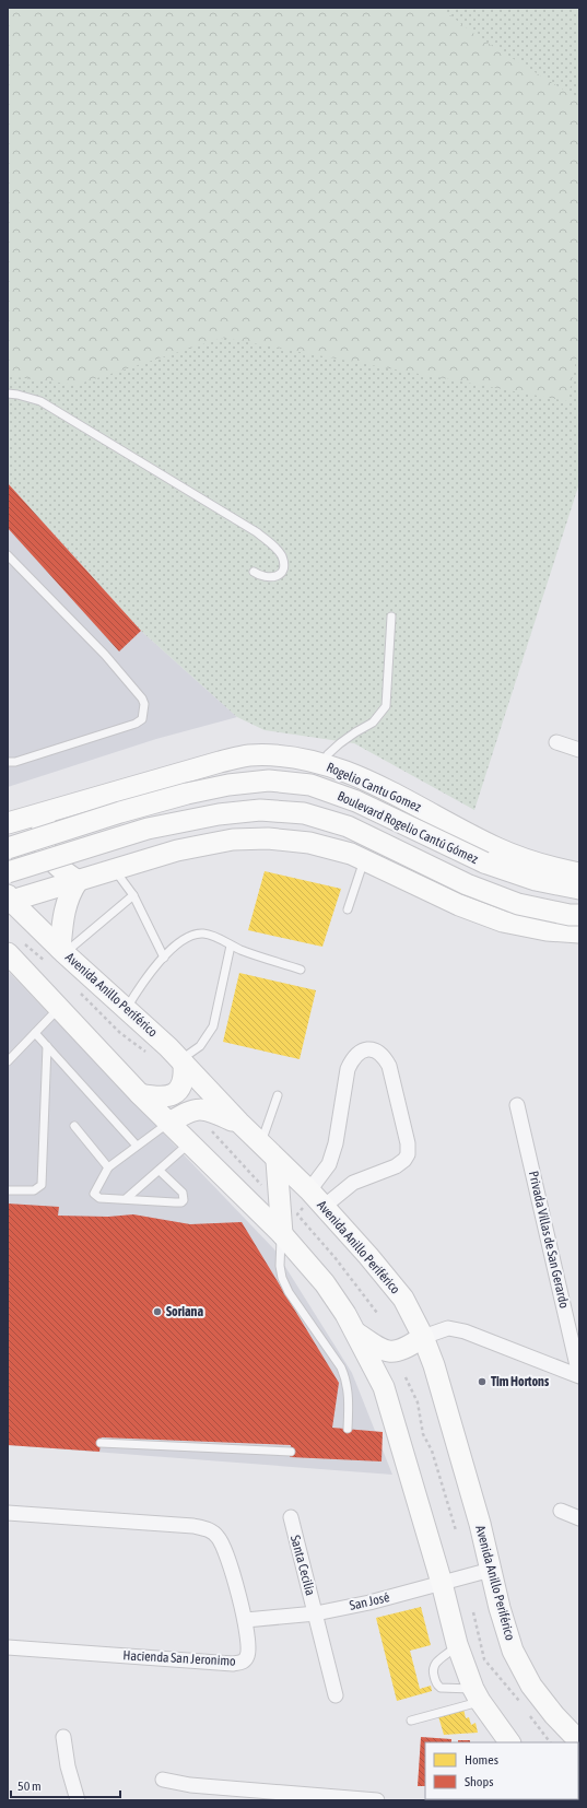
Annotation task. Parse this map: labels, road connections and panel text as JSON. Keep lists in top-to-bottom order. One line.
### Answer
{"streets":{"street":["Rogelio Cantu Gomez","Boulevard Rogelio Cantú Gómez","Avenida Anillo Periférico","Privada Villas de San Gerardo","Santa Cecilia","San José","Hacienda San Jeronimo"]},"crossings":[["Avenida Anillo Periférico","San José"],["Santa Cecilia","San José"],["San José","Hacienda San Jeronimo"]],"places":["Soriana","Tim Hortons"],"legend":["Homes","Shops"],"scale_bar":"50 m"}
